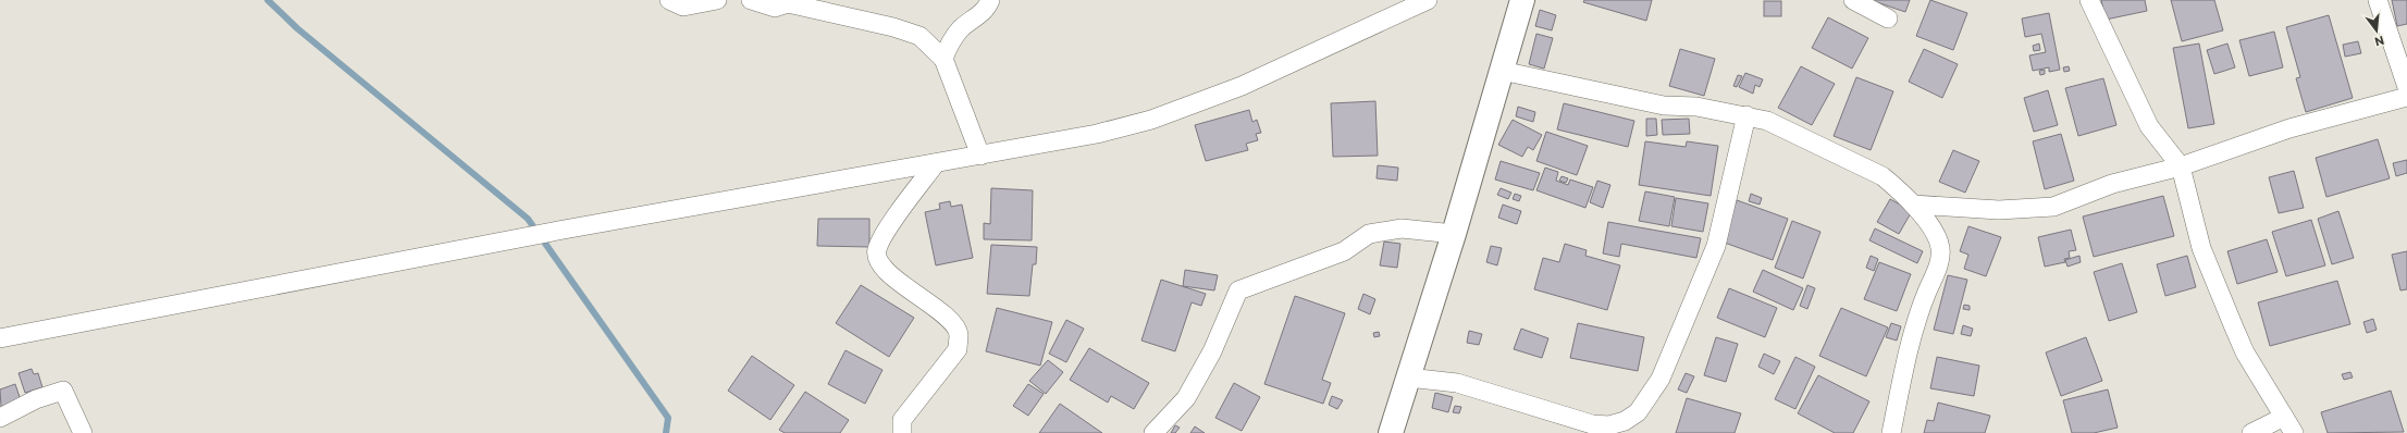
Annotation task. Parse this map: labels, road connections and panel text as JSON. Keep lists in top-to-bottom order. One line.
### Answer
{"north":"bottom"}
